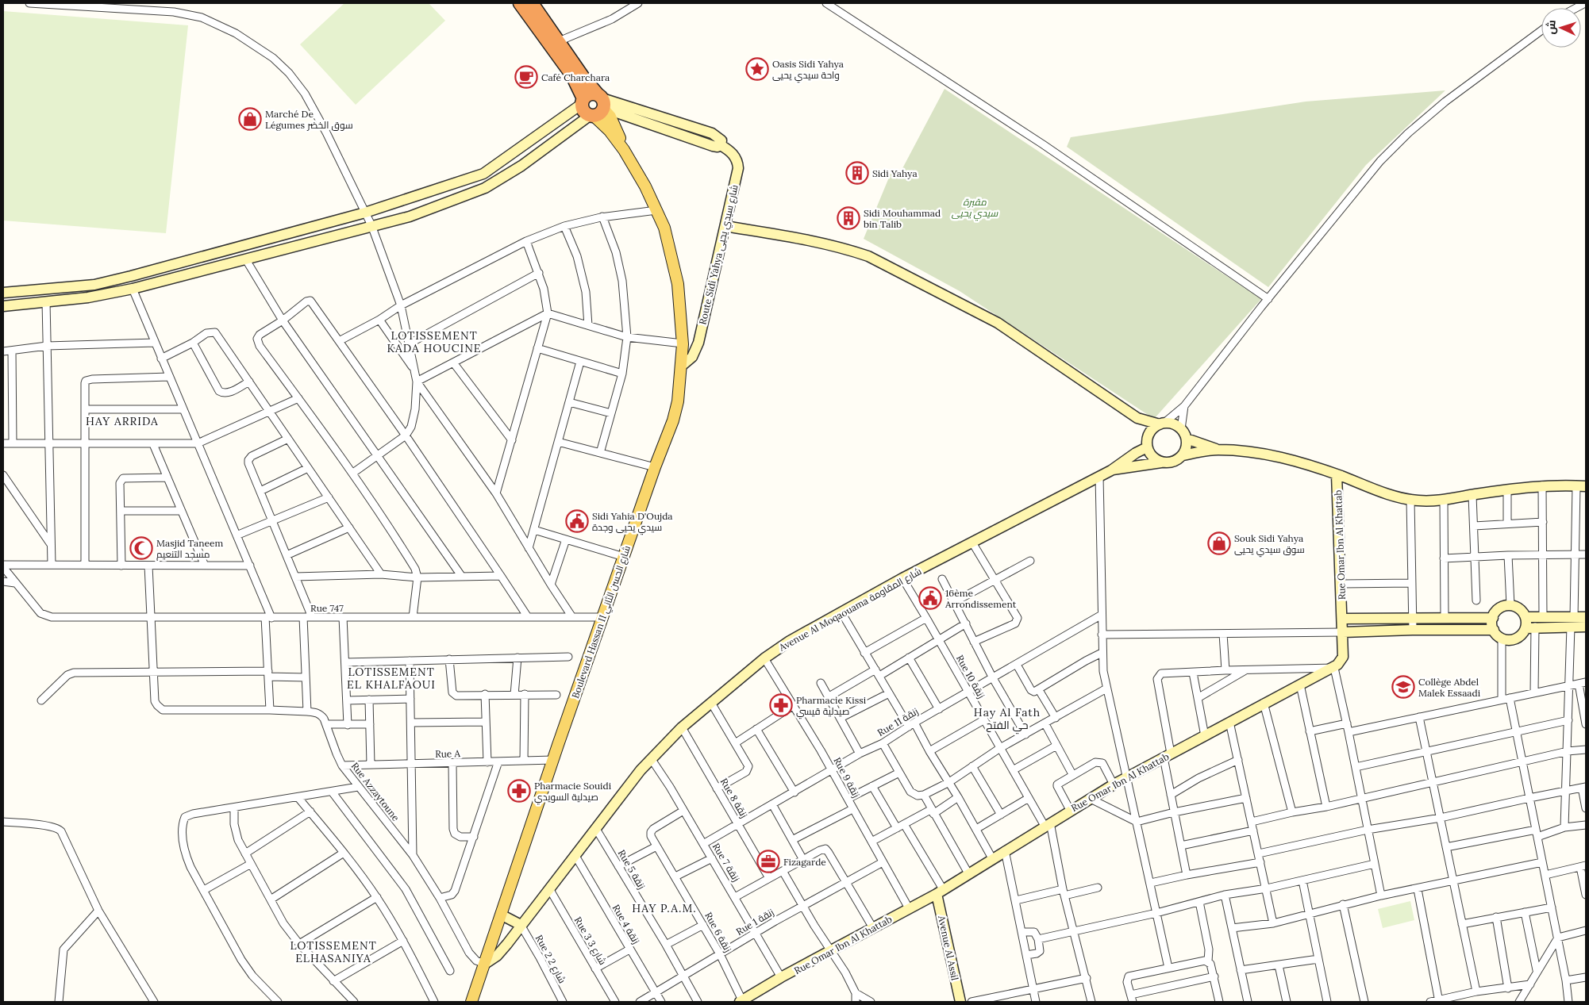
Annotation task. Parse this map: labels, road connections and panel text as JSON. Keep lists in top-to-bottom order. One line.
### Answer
{"streets":{"main road":["Route Sidi Yahya شارع سيدي يحيى","Rue Omar Ibn Al Khattab","Avenue Al Moqaouama شارع المقاومة","Boulevard Hassan II شارع الحسن الثاني","Avenue Al Assil"],"street":["Rue 747","Rue 10 زنقة","Rue 11 زنقة","Rue A","Rue 9 زنقة","Rue Azzaytoune","Rue 8 زنقة","Rue 7 زنقة","Rue 5 زنقة","Rue 1 زنقة","Rue 4 زنقة","Rue 6 زنقة","Rue 3 شارع 3","Rue 2 شارع 2"]},"crossings":[["Route Sidi Yahya شارع سيدي يحيى","Boulevard Hassan II شارع الحسن الثاني"],["Rue Omar Ibn Al Khattab","Rue 10 زنقة"],["Rue Omar Ibn Al Khattab","Rue 9 زنقة"],["Rue Omar Ibn Al Khattab","Rue 7 زنقة"],["Rue Omar Ibn Al Khattab","Rue 6 زنقة"],["Rue Omar Ibn Al Khattab","Avenue Al Assil"],["Rue 747","Boulevard Hassan II شارع الحسن الثاني"],["Avenue Al Moqaouama شارع المقاومة","Boulevard Hassan II شارع الحسن الثاني"],["Avenue Al Moqaouama شارع المقاومة","Rue 10 زنقة"],["Avenue Al Moqaouama شارع المقاومة","Rue 9 زنقة"],["Avenue Al Moqaouama شارع المقاومة","Rue Azzaytoune"],["Avenue Al Moqaouama شارع المقاومة","Rue 8 زنقة"],["Avenue Al Moqaouama شارع المقاومة","Rue 7 زنقة"],["Avenue Al Moqaouama شارع المقاومة","Rue 5 زنقة"],["Avenue Al Moqaouama شارع المقاومة","Rue 4 زنقة"],["Avenue Al Moqaouama شارع المقاومة","Rue 3 شارع 3"],["Avenue Al Moqaouama شارع المقاومة","Rue 2 شارع 2"],["Boulevard Hassan II شارع الحسن الثاني","Rue A"],["Boulevard Hassan II شارع الحسن الثاني","Rue Azzaytoune"],["Rue 10 زنقة","Rue 11 زنقة"],["Rue 11 زنقة","Rue 9 زنقة"],["Rue 11 زنقة","Rue 8 زنقة"],["Rue 11 زنقة","Rue 7 زنقة"],["Rue A","Rue Azzaytoune"],["Rue 9 زنقة","Rue 1 زنقة"],["Rue 7 زنقة","Rue 1 زنقة"],["Rue 7 زنقة","Rue 6 زنقة"],["Rue 5 زنقة","Rue 1 زنقة"],["Rue 1 زنقة","Rue 4 زنقة"],["Rue 1 زنقة","Rue 6 زنقة"]],"districts":["LOTISSEMENT KADA HOUCINE","HAY ARRIDA","LOTISSEMENT EL KHALFAOUI","Hay Al Fath حي الفتح","HAY P.A.M.","LOTISSEMENT ELHASANIYA"],"parks":["مقبرة سيدي يحيى"],"places":{"place":["Oasis Sidi Yahya واحة سيدي يحيى"],"cafe":["Café Charchara"],"shop":["Marché De Légumes سوق الخضر","Souk Sidi Yahya سوق سيدي يحيى"],"building":["Sidi Yahya","Sidi Mouhammad bin Talib"],"public building":["Sidi Yahia D'Oujda سيدي يحيى وجدة","16ème Arrondissement"],"mosque":["Masjid Taneem مسجد التنعيم"],"school or university":["Collège Abdel Malek Essaadi"],"pharmacy":["Pharmacie Kissi صيدلية قيسي","Pharmacie Souidi صيدلية السويدي"],"office":["Fizagarde"]},"north":"left"}
